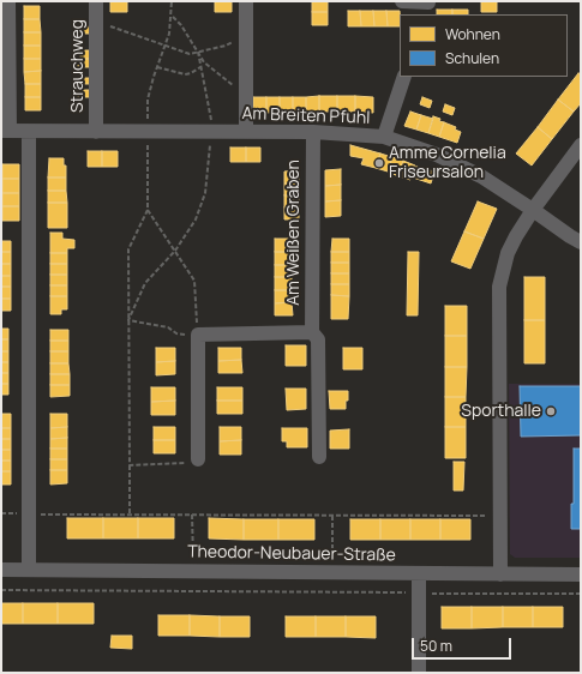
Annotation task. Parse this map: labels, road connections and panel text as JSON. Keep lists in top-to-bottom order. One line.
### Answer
{"streets":{"street":["Strauchweg","Am Breiten Pfuhl","Am Weißen Graben","Theodor-Neubauer-Straße"]},"crossings":[["Strauchweg","Am Breiten Pfuhl"],["Am Breiten Pfuhl","Am Weißen Graben"]],"places":["Amme Cornelia Friseursalon","Sporthalle"],"legend":["Wohnen","Schulen"],"scale_bar":"50 m"}
